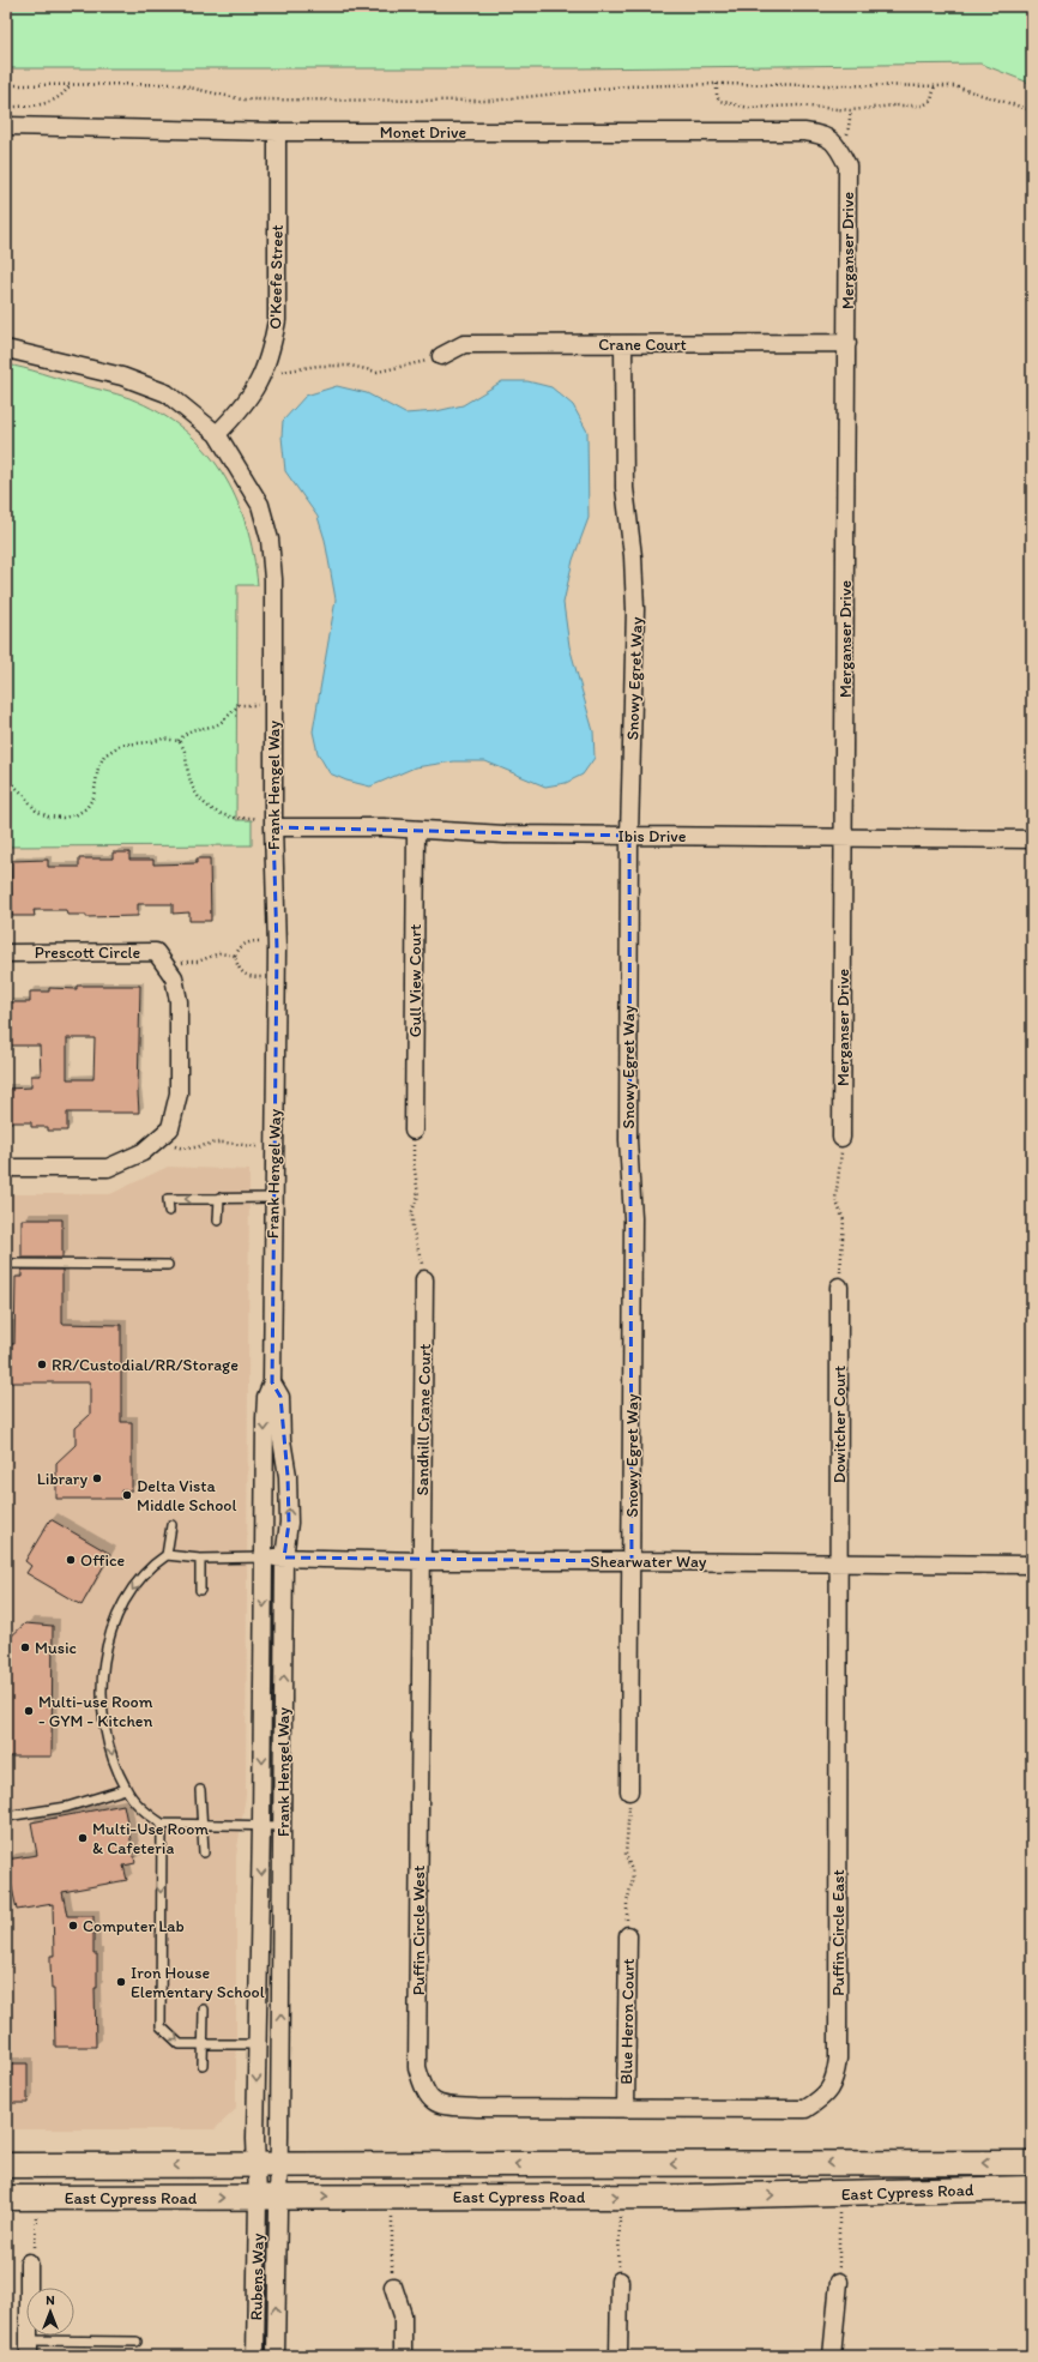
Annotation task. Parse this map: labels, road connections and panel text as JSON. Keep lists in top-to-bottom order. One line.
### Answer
{"streets":{"street":["Monet Drive","Merganser Drive","O'Keefe Street","Crane Court","Snowy Egret Way","Frank Hengel Way","Ibis Drive","Prescott Circle","Gull View Court","Sandhill Crane Court","Dowitcher Court","Shearwater Way","Puffin Circle West","Puffin Circle East","Blue Heron Court","East Cypress Road","Rubens Way"]},"crossings":[["Monet Drive","Merganser Drive"],["Monet Drive","O'Keefe Street"],["Merganser Drive","Crane Court"],["Merganser Drive","Ibis Drive"],["O'Keefe Street","Frank Hengel Way"],["Crane Court","Snowy Egret Way"],["Snowy Egret Way","Ibis Drive"],["Snowy Egret Way","Shearwater Way"],["Frank Hengel Way","Ibis Drive"],["Frank Hengel Way","Shearwater Way"],["Frank Hengel Way","East Cypress Road"],["Ibis Drive","Gull View Court"],["Sandhill Crane Court","Shearwater Way"],["Sandhill Crane Court","Puffin Circle West"],["Dowitcher Court","Shearwater Way"],["Dowitcher Court","Puffin Circle East"],["Shearwater Way","Puffin Circle West"],["Shearwater Way","Puffin Circle East"],["Puffin Circle West","Puffin Circle East"],["Puffin Circle West","Blue Heron Court"],["Puffin Circle East","Blue Heron Court"],["East Cypress Road","Rubens Way"]],"places":["RR/Custodial/RR/Storage","Library","Delta Vista Middle School","Office","Music","Multi-use Room - GYM - Kitchen","Multi-Use Room & Cafeteria","Computer Lab","Iron House Elementary School"],"north":"top"}
